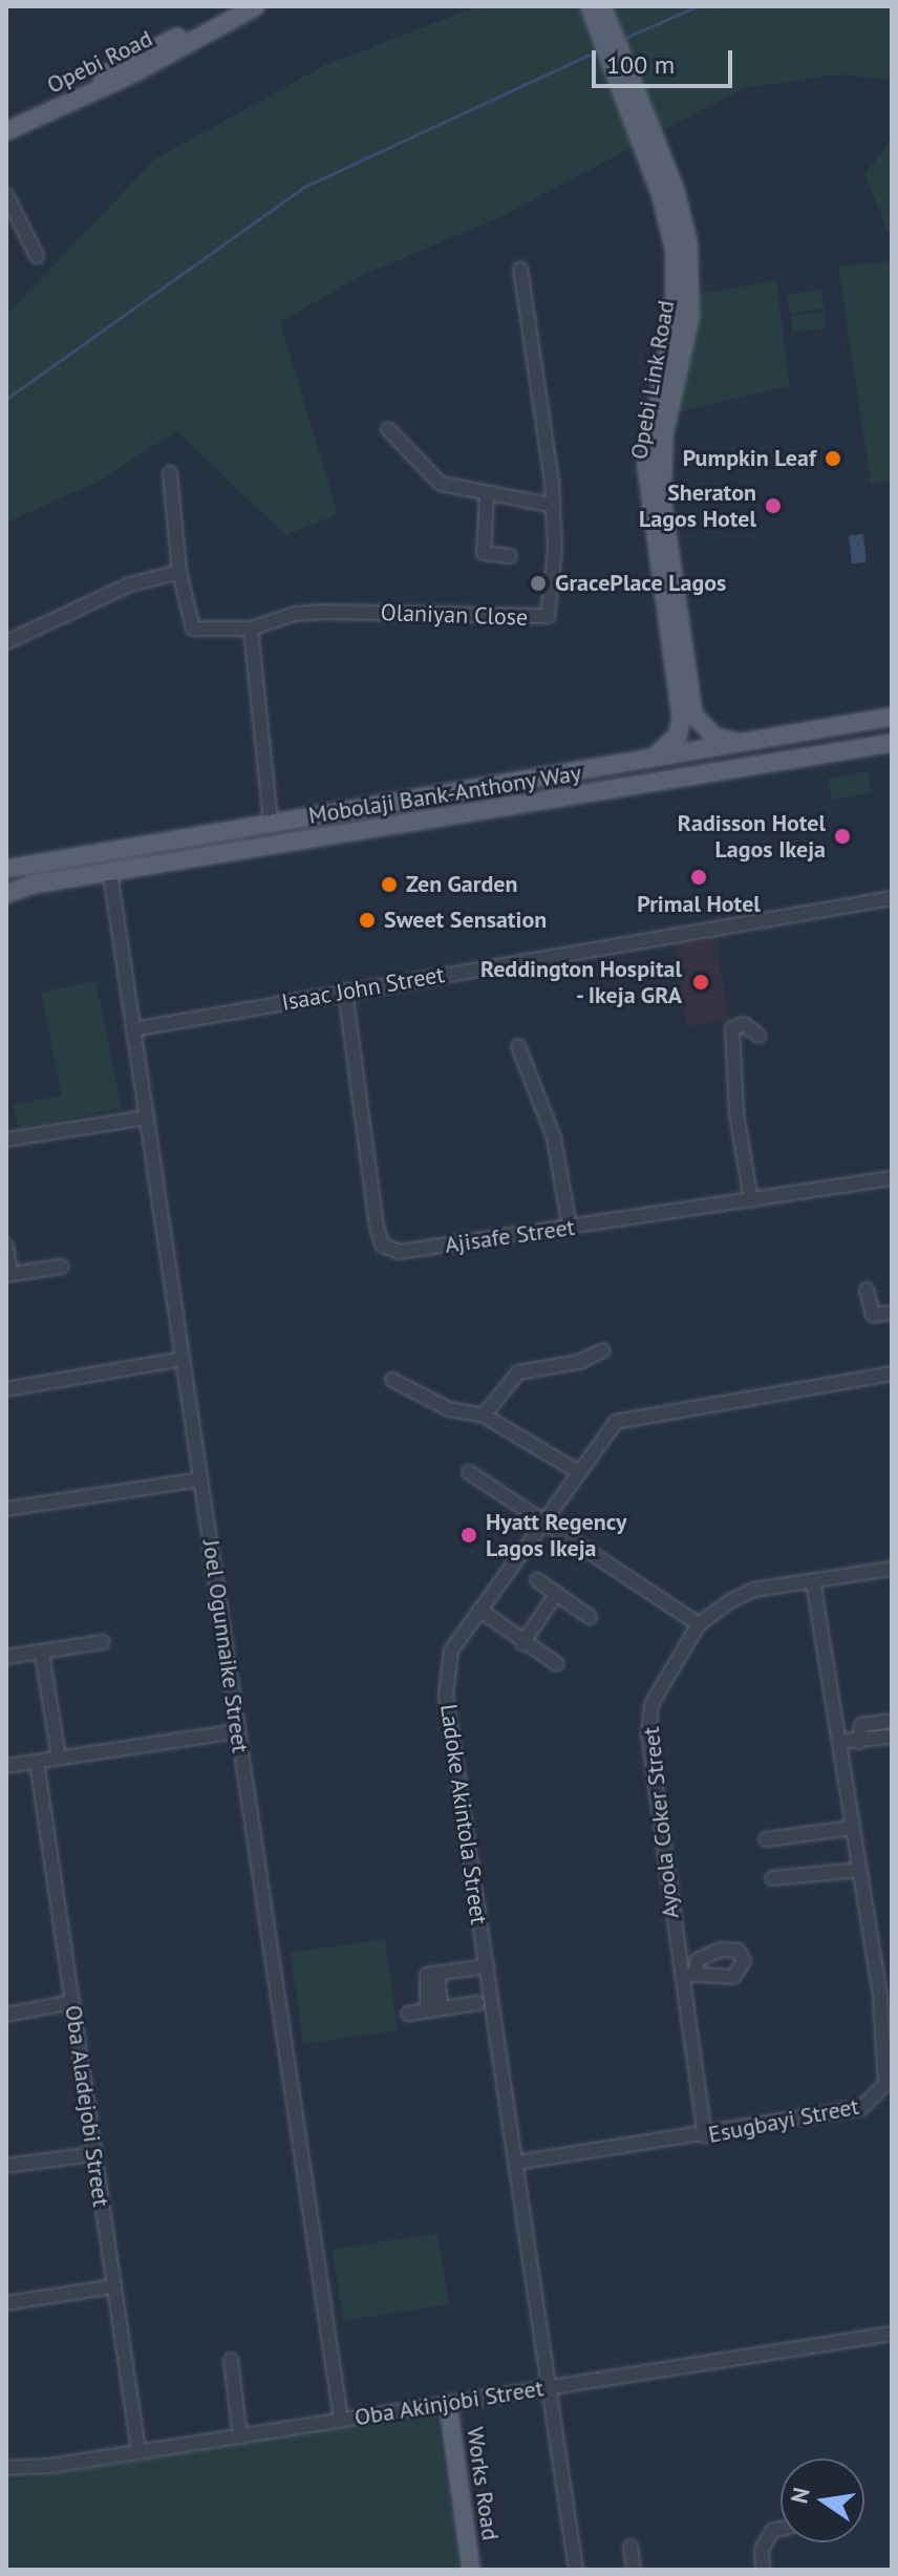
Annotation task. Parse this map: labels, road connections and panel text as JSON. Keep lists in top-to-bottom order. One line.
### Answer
{"streets":{"main road":["Opebi Road","Opebi Link Road","Mobolaji Bank-Anthony Way","Works Road"],"street":["Olaniyan Close","Isaac John Street","Ajisafe Street","Joel Ogunnaike Street","Ladoke Akintola Street","Ayoola Coker Street","Oba Aladejobi Street","Esugbayi Street","Oba Akinjobi Street"]},"crossings":[["Opebi Link Road","Mobolaji Bank-Anthony Way"],["Mobolaji Bank-Anthony Way","Joel Ogunnaike Street"],["Isaac John Street","Ajisafe Street"],["Isaac John Street","Joel Ogunnaike Street"],["Joel Ogunnaike Street","Oba Akinjobi Street"],["Ladoke Akintola Street","Esugbayi Street"],["Ladoke Akintola Street","Oba Akinjobi Street"],["Ayoola Coker Street","Esugbayi Street"],["Oba Aladejobi Street","Oba Akinjobi Street"],["Oba Akinjobi Street","Works Road"]],"places":["Pumpkin Leaf","Sheraton Lagos Hotel","GracePlace Lagos","Radisson Hotel Lagos Ikeja","Primal Hotel","Zen Garden","Sweet Sensation","Reddington Hospital - Ikeja GRA","Hyatt Regency Lagos Ikeja"],"scale_bar":"100 m","north":"left"}
